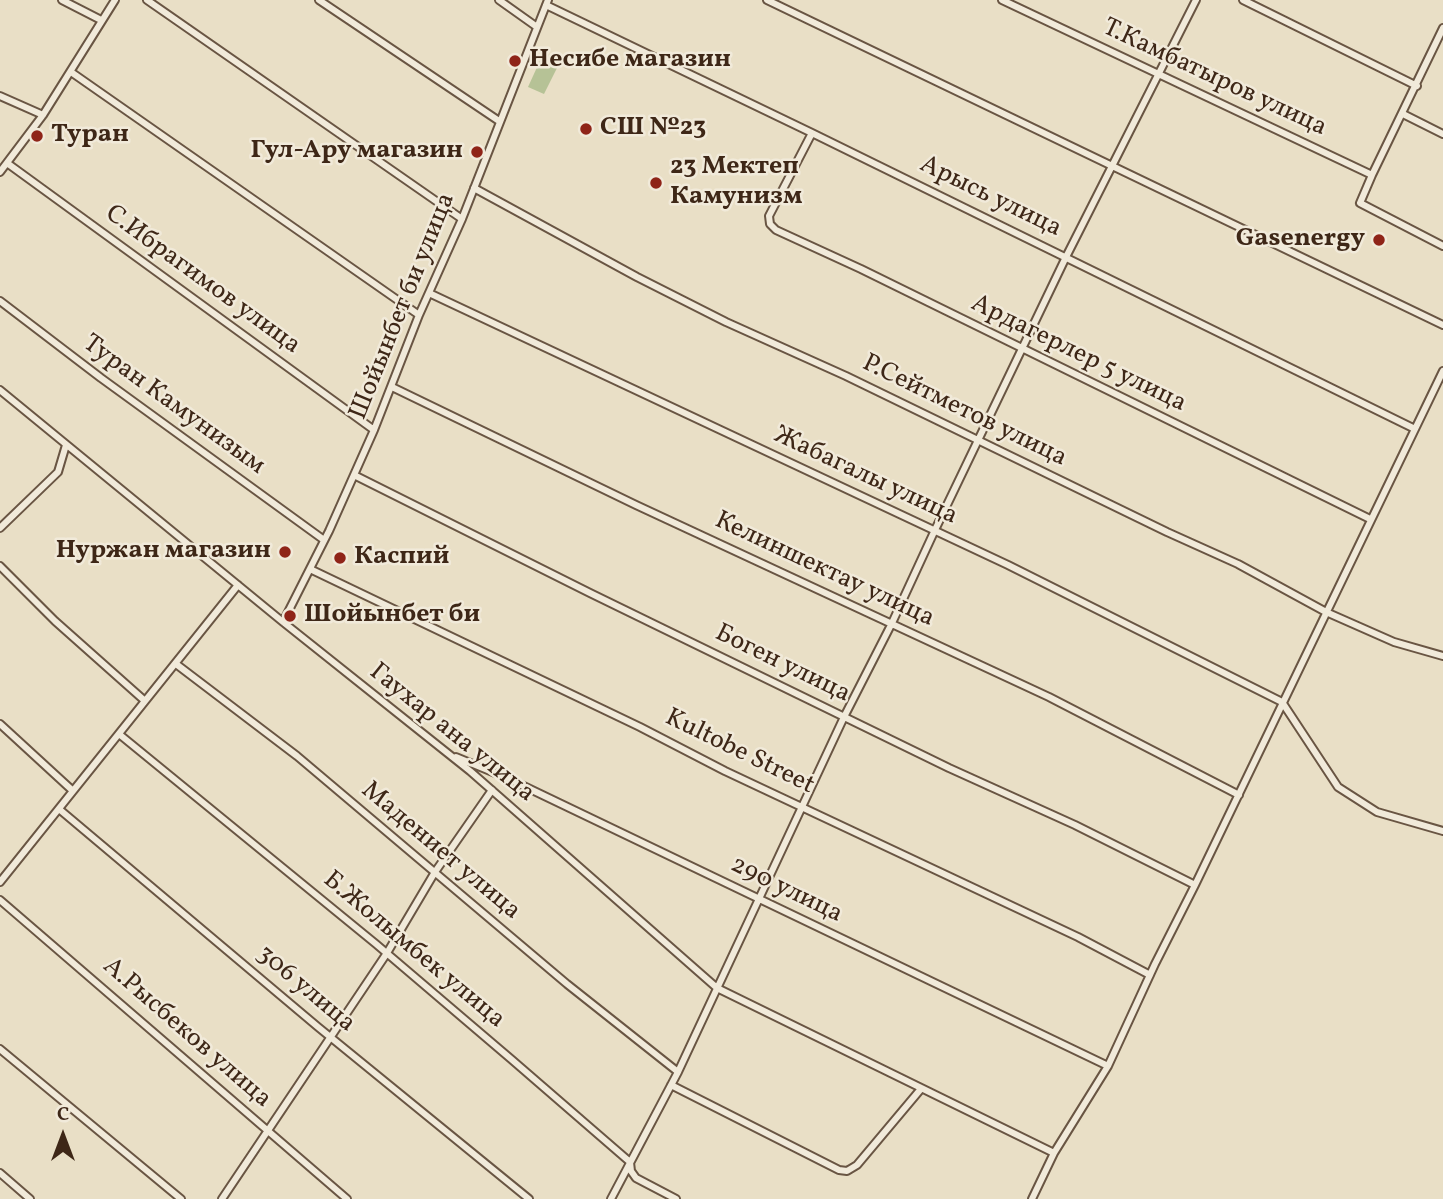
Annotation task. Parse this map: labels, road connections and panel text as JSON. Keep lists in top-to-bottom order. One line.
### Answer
{"streets":{"street":["Т.Камбатыров улица","Арысь улица","С.Ибрагимов улица","Шойынбет би улица","Ардагерлер 5 улица","Туран Камунизым","Р.Сейтметов улица","Жабагалы улица","Келиншектау улица","Боген улица","Гаухар ана улица","Kultobe Street","Мадениет улица","290 улица","Б.Жолымбек улица","306 улица","А.Рысбеков улица"]},"crossings":[["Арысь улица","Шойынбет би улица"],["Арысь улица","Ардагерлер 5 улица"],["С.Ибрагимов улица","Шойынбет би улица"],["Шойынбет би улица","Туран Камунизым"],["Шойынбет би улица","Р.Сейтметов улица"],["Шойынбет би улица","Жабагалы улица"],["Шойынбет би улица","Келиншектау улица"],["Шойынбет би улица","Боген улица"],["Шойынбет би улица","Гаухар ана улица"],["Шойынбет би улица","Kultobe Street"],["Гаухар ана улица","290 улица"]],"places":["Несибе магазин","СШ №23","Туран","Гул-Ару магазин","23 Мектеп Камунизм","Gasenergy","Нуржан магазин","Каспий","Шойынбет би"],"north":"top"}
